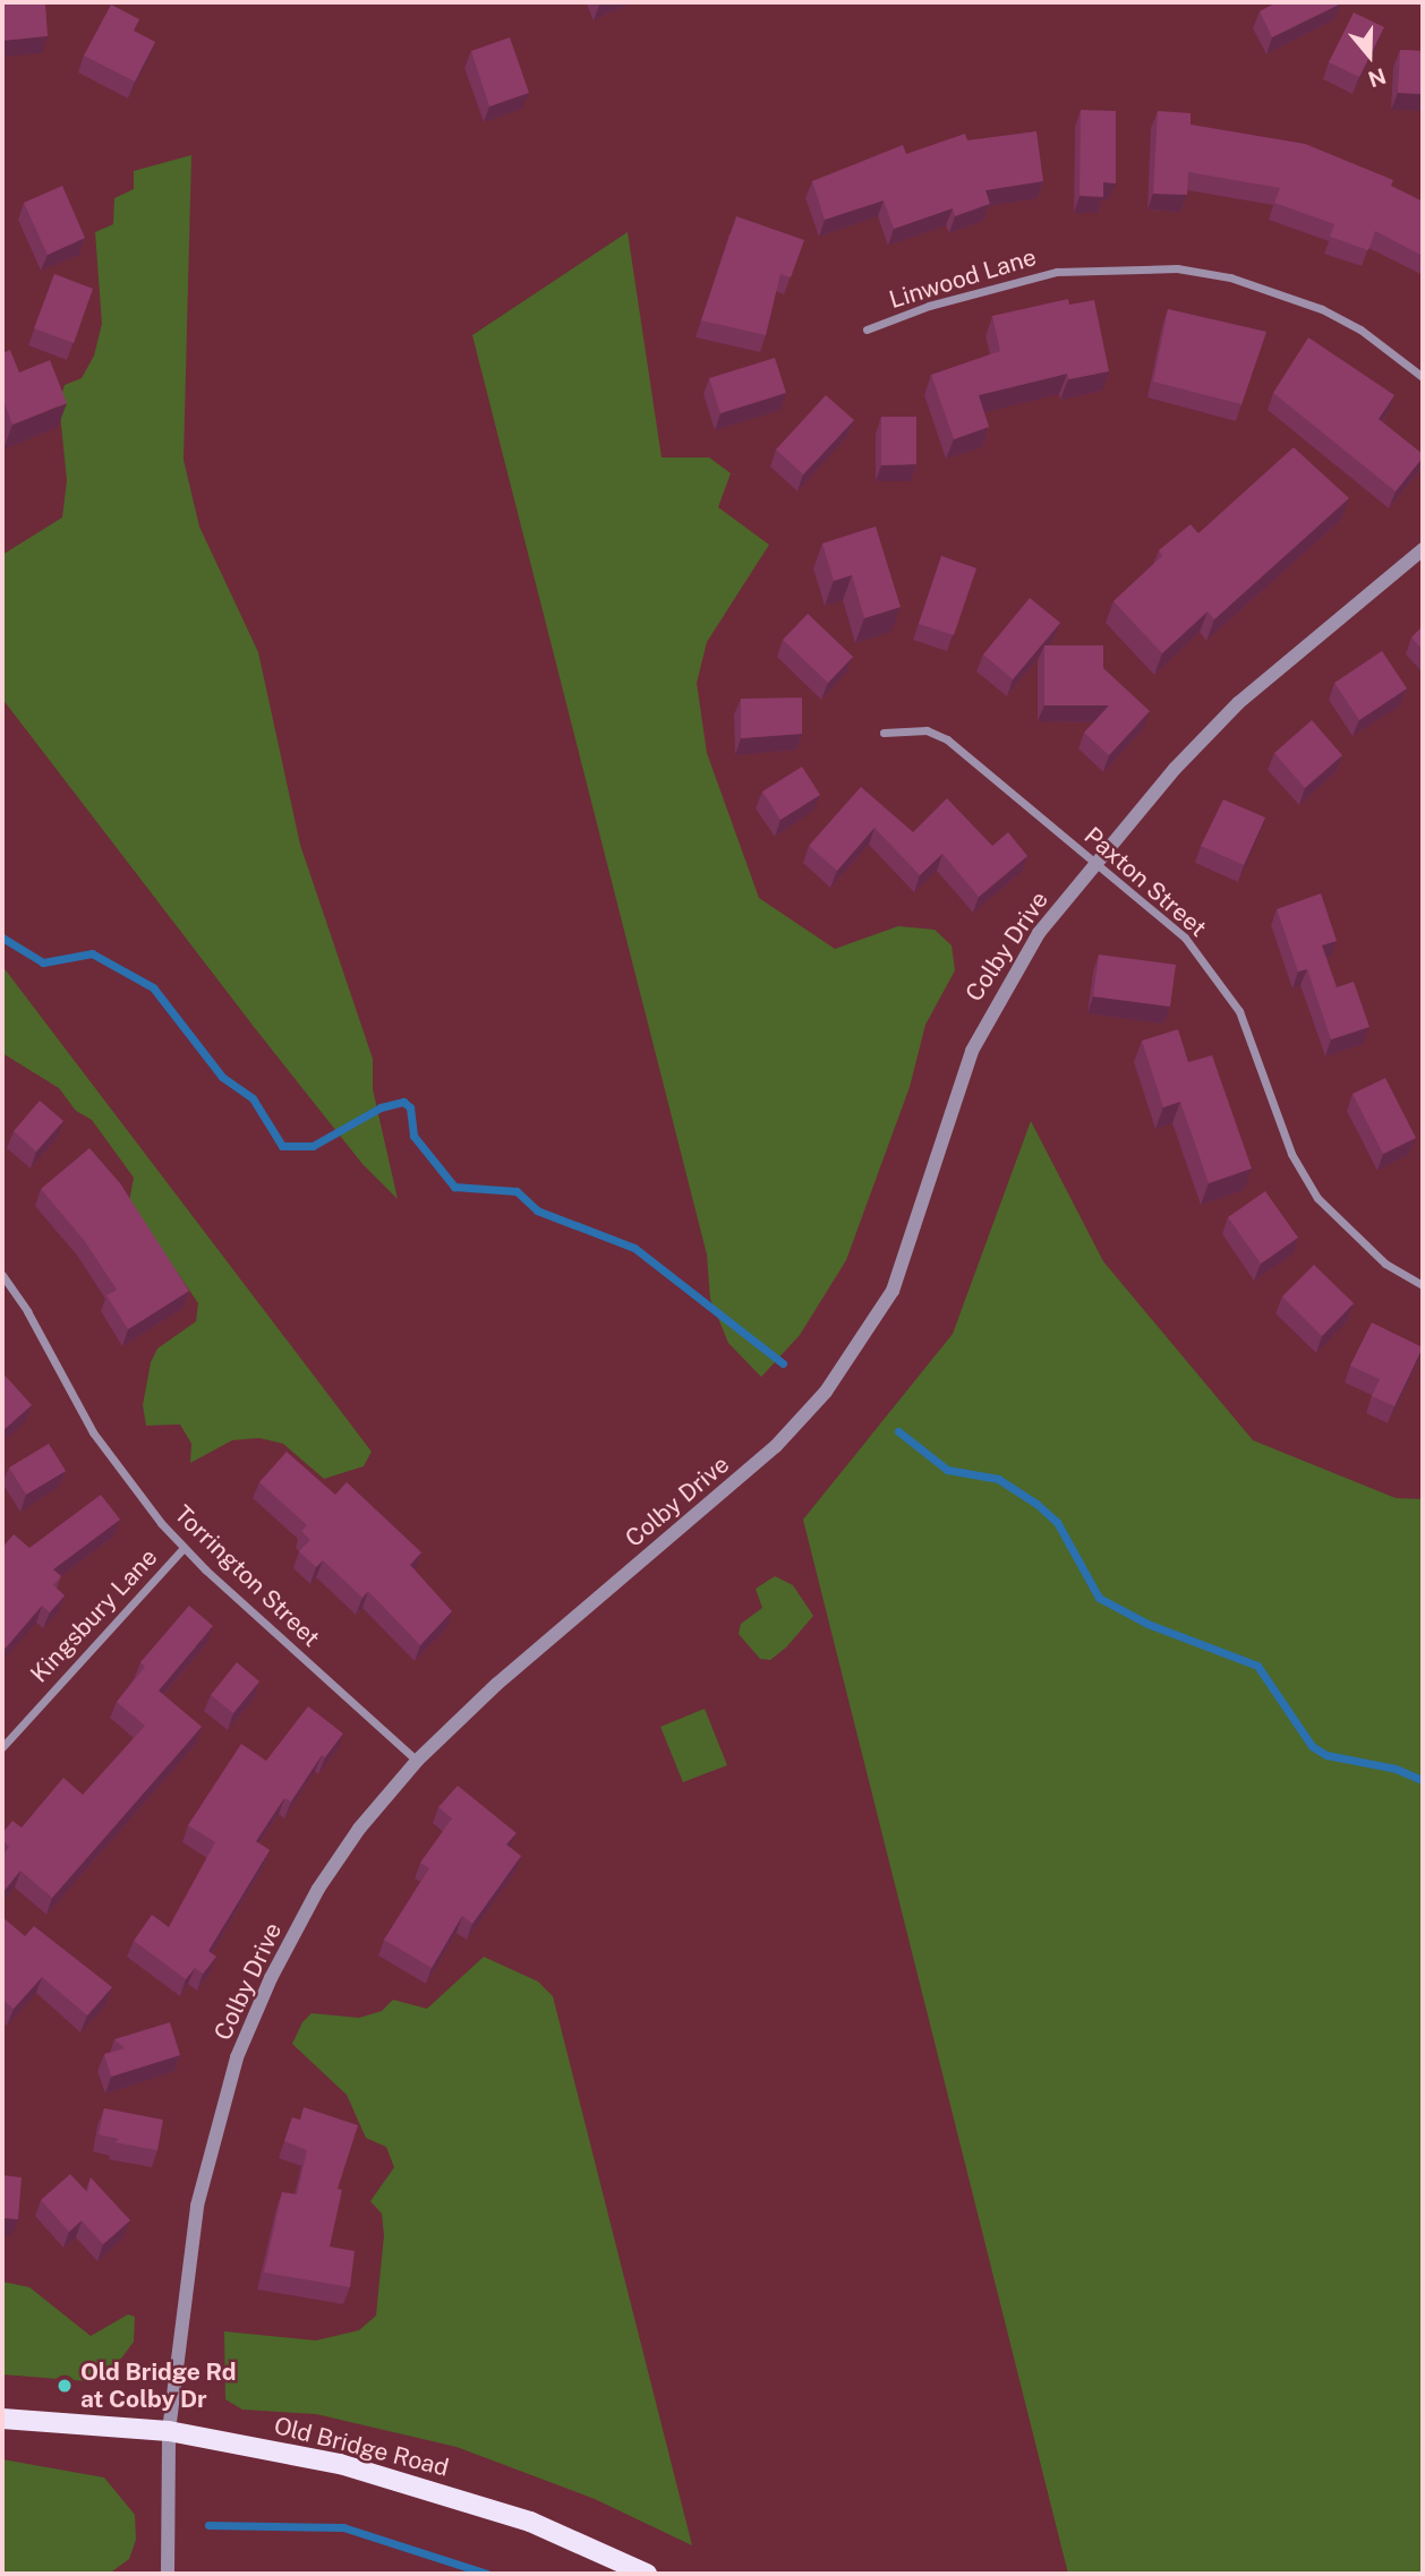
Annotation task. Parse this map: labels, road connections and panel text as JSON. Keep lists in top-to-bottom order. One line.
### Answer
{"streets":{"main road":["Old Bridge Road"],"street":["Linwood Lane","Paxton Street","Colby Drive","Torrington Street","Kingsbury Lane"]},"crossings":[["Paxton Street","Colby Drive"],["Colby Drive","Torrington Street"],["Colby Drive","Old Bridge Road"],["Torrington Street","Kingsbury Lane"]],"places":["Old Bridge Rd at Colby Dr"],"north":"bottom"}
